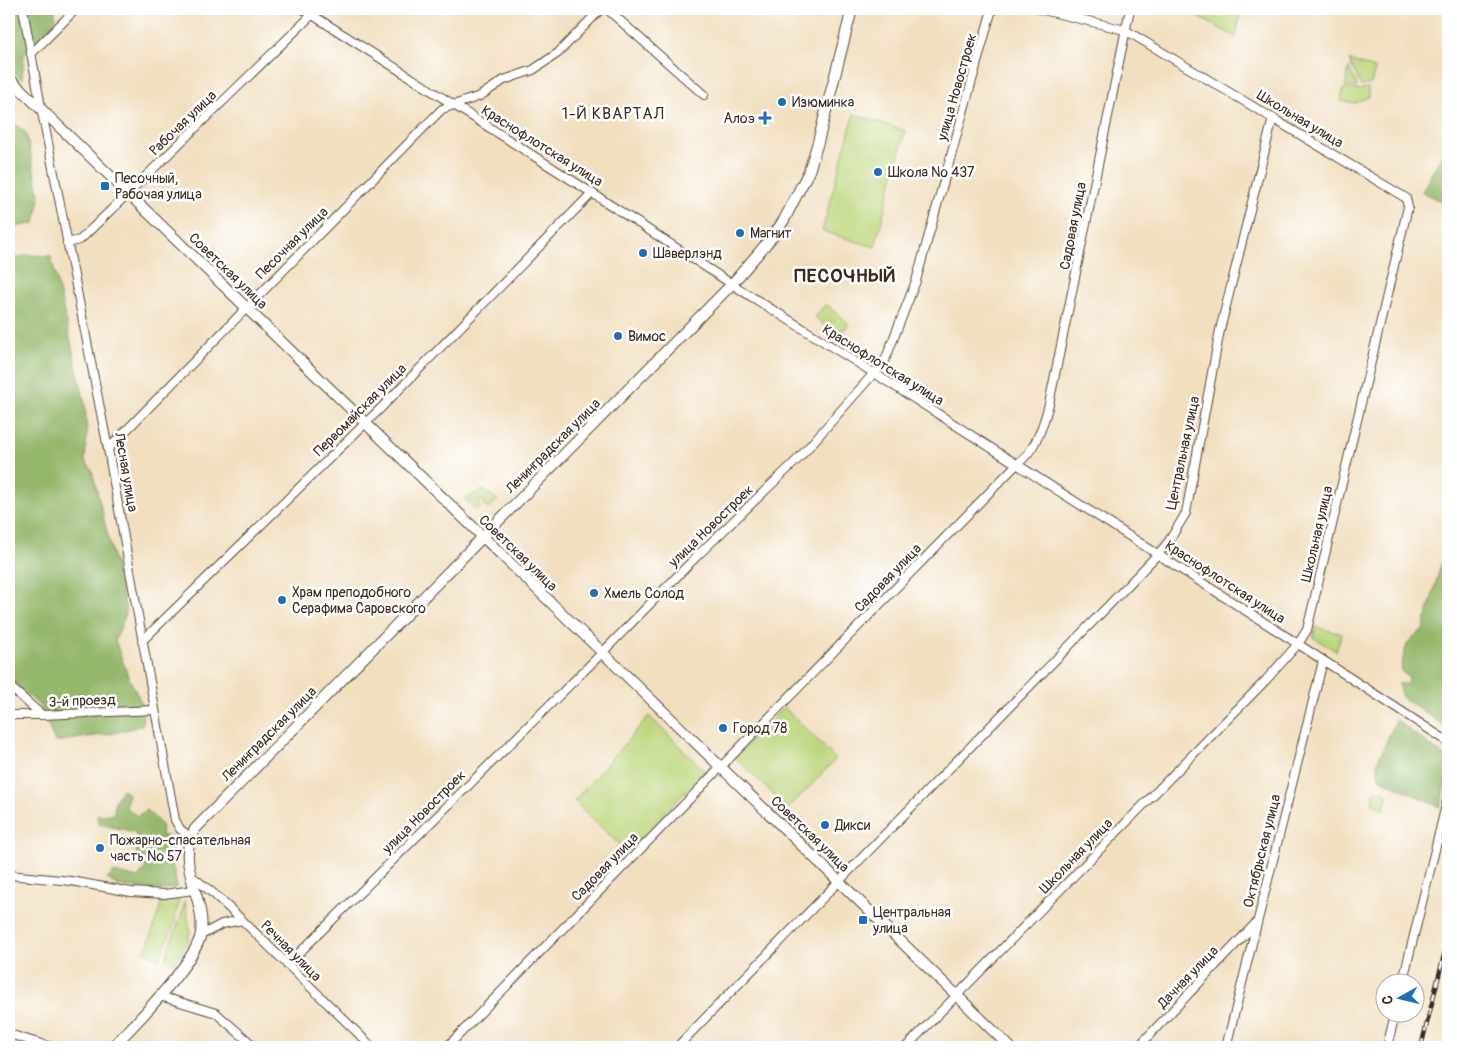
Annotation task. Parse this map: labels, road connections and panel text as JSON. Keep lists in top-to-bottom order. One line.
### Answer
{"streets":{"main road":["Советская улица","Ленинградская улица"],"street":["улица Новостроек","Школьная улица","Рабочая улица","Краснофлотская улица","Садовая улица","Песочная улица","Первомайская улица","Центральная улица","Лесная улица","3-й проезд","Октябрьская улица","Речная улица","Дачная улица"]},"crossings":[["улица Новостроек","Краснофлотская улица"],["улица Новостроек","Советская улица"],["улица Новостроек","Речная улица"],["Школьная улица","Краснофлотская улица"],["Школьная улица","Садовая улица"],["Школьная улица","Советская улица"],["Школьная улица","Центральная улица"],["Рабочая улица","Краснофлотская улица"],["Рабочая улица","Советская улица"],["Рабочая улица","Лесная улица"],["Краснофлотская улица","Садовая улица"],["Краснофлотская улица","Песочная улица"],["Краснофлотская улица","Первомайская улица"],["Краснофлотская улица","Ленинградская улица"],["Краснофлотская улица","Центральная улица"],["Краснофлотская улица","Октябрьская улица"],["Садовая улица","Советская улица"],["Песочная улица","Советская улица"],["Песочная улица","Лесная улица"],["Советская улица","Первомайская улица"],["Советская улица","Ленинградская улица"],["Советская улица","Центральная улица"],["Советская улица","Лесная улица"],["Первомайская улица","Лесная улица"],["Ленинградская улица","Лесная улица"],["Ленинградская улица","Речная улица"],["Лесная улица","3-й проезд"],["Октябрьская улица","Дачная улица"]],"districts":["1-Й КВАРТАЛ","ПЕСОЧНЫЙ"],"places":{"other":["Изюминка","Школа № 437","Магнит","Шаверлэнд","Вимос","Хмель Солод","Храм преподобного Серафима Саровского","Город 78","Дикси","Пожарно-спасательная часть № 57"],"health":["Алоэ"],"transit":["Песочный, Рабочая улица","Центральная улица"]},"north":"left"}
